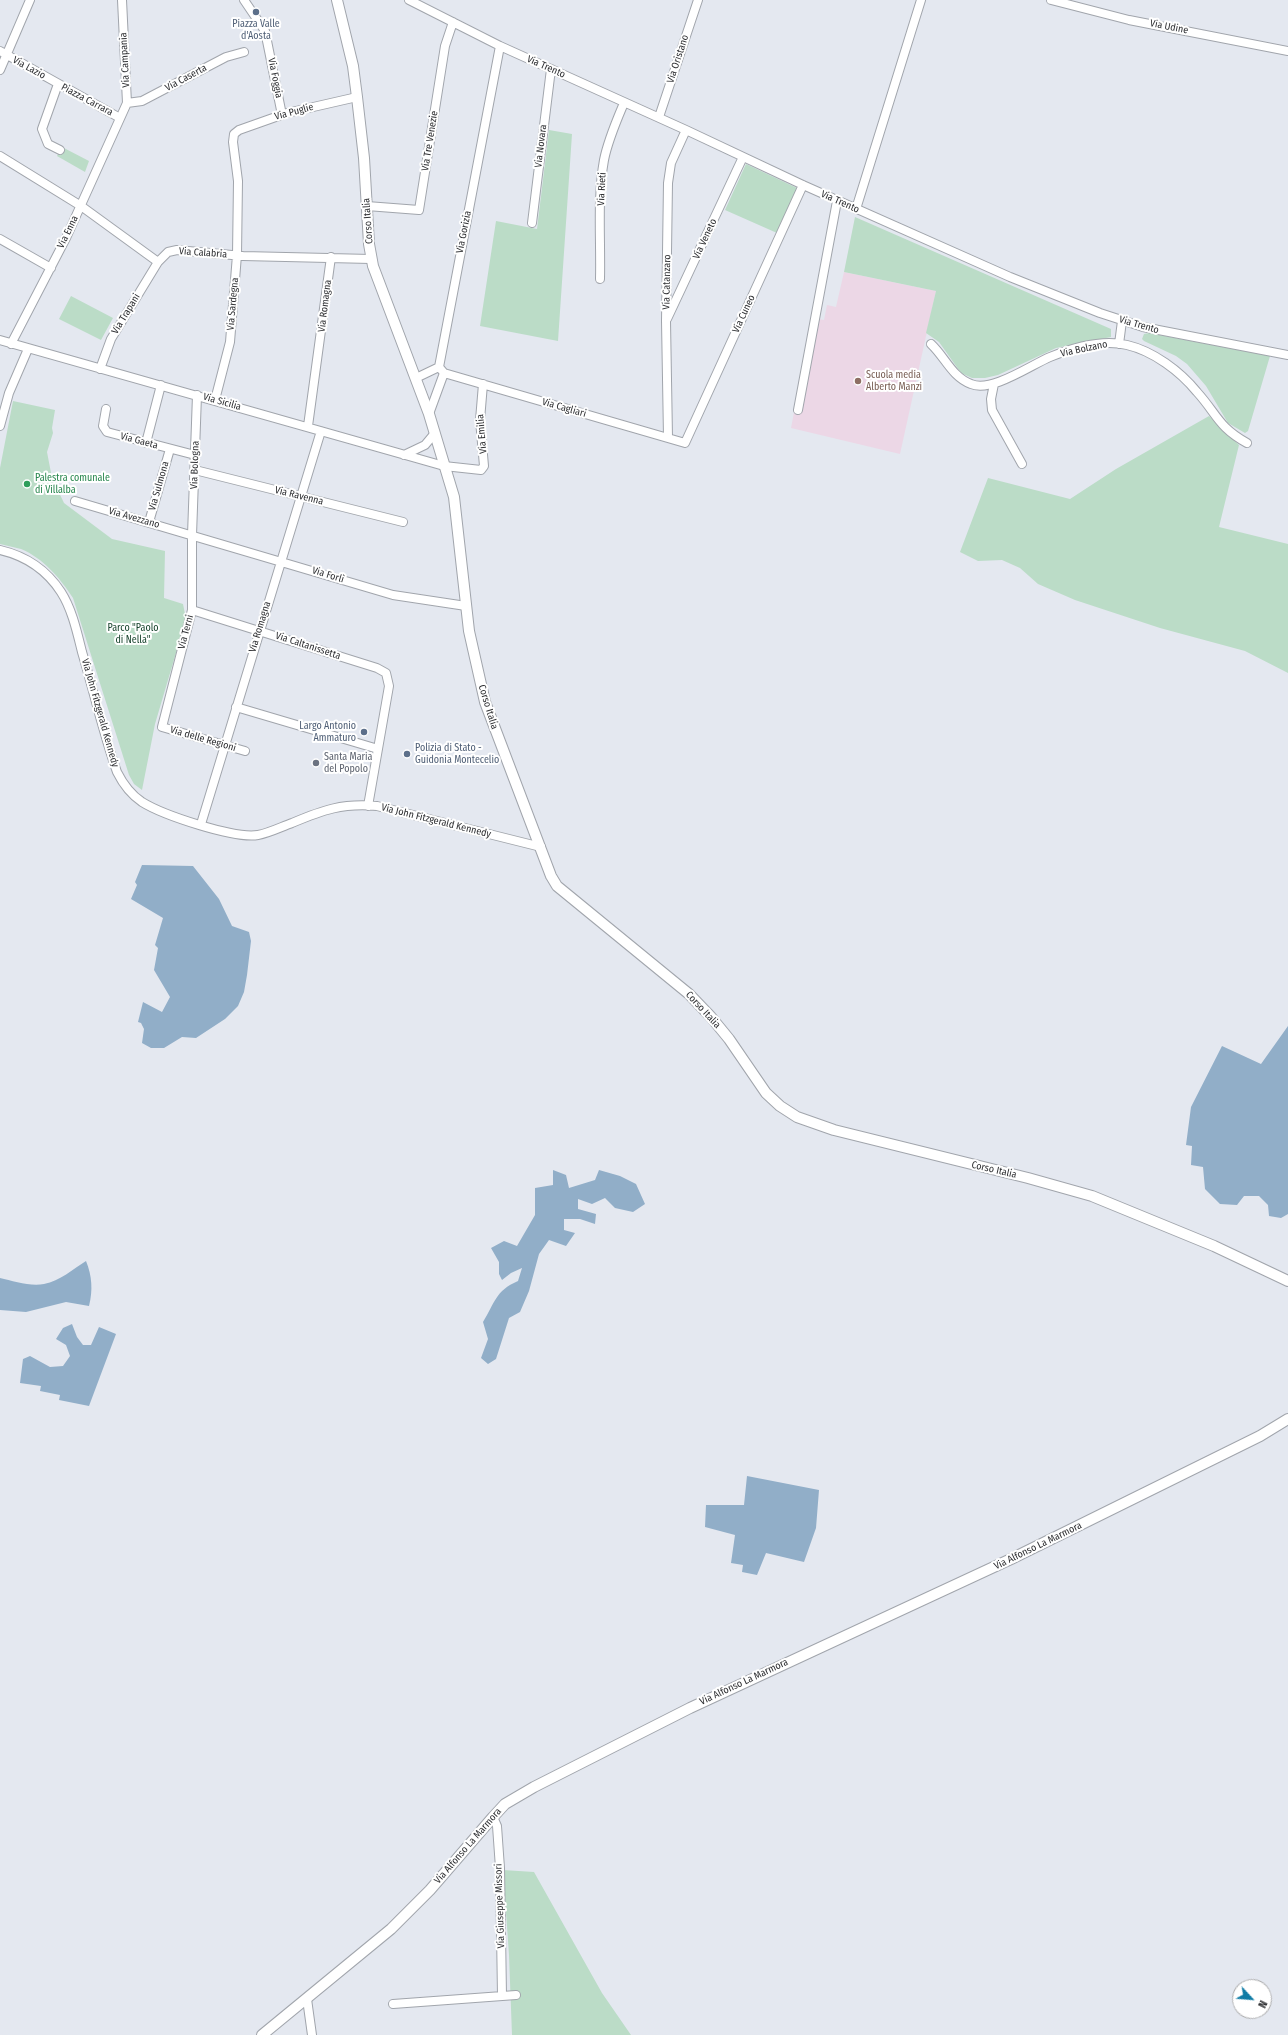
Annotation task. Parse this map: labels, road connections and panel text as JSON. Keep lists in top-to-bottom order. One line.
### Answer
{"streets":{"street":["Via Udine","Via Oristano","Via Campania","Via Trento","Via Lazio","Via Caserta","Via Foggia","Piazza Carrara","Via Puglie","Via Tre Venezie","Via Novara","Via Rieti","Corso Italia","Via Enna","Via Gorizia","Via Veneto","Via Calabria","Via Catanzaro","Via Sardegna","Via Romagna","Via Trapani","Via Cuneo","Via Bolzano","Via Sicilia","Via Cagliari","Via Emilia","Via Gaeta","Via Bologna","Via Sulmona","Via Ravenna","Via Avezzano","Via Forlì","Via Terni","Via Caltanissetta","Via John Fitzgerald Kennedy","Via delle Regioni","Via Alfonso La Marmora","Via Giuseppe Missori"]},"crossings":[["Via Oristano","Via Trento"],["Via Campania","Via Caserta"],["Via Campania","Piazza Carrara"],["Via Campania","Via Enna"],["Via Trento","Via Tre Venezie"],["Via Trento","Via Novara"],["Via Trento","Via Rieti"],["Via Trento","Via Gorizia"],["Via Trento","Via Veneto"],["Via Trento","Via Catanzaro"],["Via Trento","Via Cuneo"],["Via Lazio","Piazza Carrara"],["Via Foggia","Via Puglie"],["Piazza Carrara","Via Enna"],["Via Puglie","Corso Italia"],["Via Puglie","Via Sardegna"],["Via Tre Venezie","Corso Italia"],["Corso Italia","Via Gorizia"],["Corso Italia","Via Calabria"],["Corso Italia","Via Sicilia"],["Corso Italia","Via Emilia"],["Corso Italia","Via Forlì"],["Corso Italia","Via John Fitzgerald Kennedy"],["Via Enna","Via Sicilia"],["Via Gorizia","Via Cagliari"],["Via Veneto","Via Catanzaro"],["Via Calabria","Via Sardegna"],["Via Calabria","Via Romagna"],["Via Calabria","Via Trapani"],["Via Catanzaro","Via Cagliari"],["Via Sardegna","Via Sicilia"],["Via Romagna","Via Sicilia"],["Via Romagna","Via Ravenna"],["Via Romagna","Via Forlì"],["Via Romagna","Via Caltanissetta"],["Via Romagna","Via John Fitzgerald Kennedy"],["Via Romagna","Via delle Regioni"],["Via Trapani","Via Sicilia"],["Via Cuneo","Via Cagliari"],["Via Sicilia","Via Emilia"],["Via Sicilia","Via Bologna"],["Via Cagliari","Via Emilia"],["Via Gaeta","Via Bologna"],["Via Gaeta","Via Sulmona"],["Via Bologna","Via Ravenna"],["Via Bologna","Via Avezzano"],["Via Bologna","Via Forlì"],["Via Bologna","Via Terni"],["Via Sulmona","Via Avezzano"],["Via Avezzano","Via Forlì"],["Via Avezzano","Via Terni"],["Via Forlì","Via Terni"],["Via Terni","Via Caltanissetta"],["Via Terni","Via delle Regioni"],["Via Alfonso La Marmora","Via Giuseppe Missori"]],"parks":["Parco \"Paolo di Nella\""],"places":["Piazza Valle d'Aosta","Scuola media Alberto Manzi","Palestra comunale di Villalba","Largo Antonio Ammaturo","Polizia di Stato - Guidonia Montecelio","Santa Maria del Popolo"],"north":"bottom right"}
